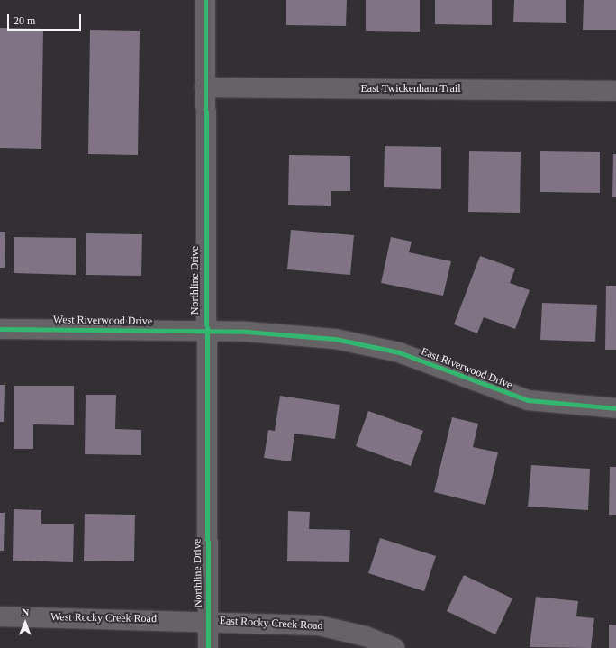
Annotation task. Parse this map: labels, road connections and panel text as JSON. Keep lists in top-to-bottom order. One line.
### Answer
{"streets":{"street":["East Twickenham Trail","Northline Drive","West Riverwood Drive","East Riverwood Drive","West Rocky Creek Road","East Rocky Creek Road"]},"crossings":[["East Twickenham Trail","Northline Drive"],["Northline Drive","West Riverwood Drive"],["Northline Drive","East Riverwood Drive"],["Northline Drive","West Rocky Creek Road"],["Northline Drive","East Rocky Creek Road"],["West Riverwood Drive","East Riverwood Drive"],["West Rocky Creek Road","East Rocky Creek Road"]],"scale_bar":"20 m","north":"top"}
